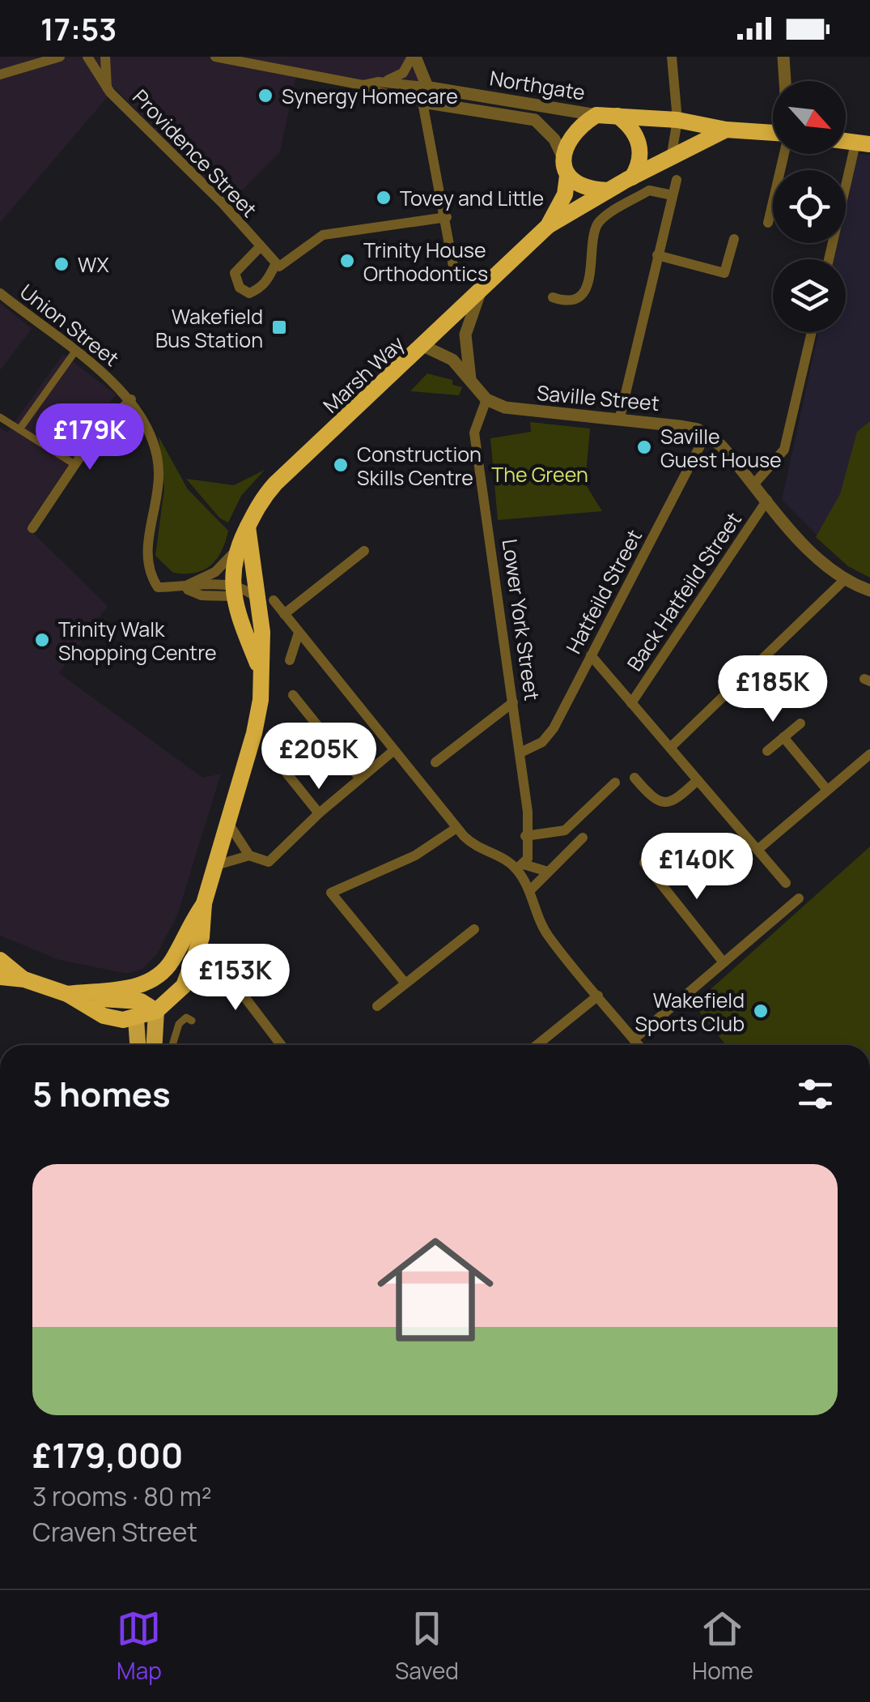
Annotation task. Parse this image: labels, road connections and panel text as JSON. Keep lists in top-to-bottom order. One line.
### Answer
{"streets":{"highway":["Marsh Way"],"street":["Northgate","Providence Street","Union Street","Saville Street","Hatfeild Street","Back Hatfeild Street","Lower York Street"]},"crossings":[["Northgate","Marsh Way"],["Saville Street","Hatfeild Street"],["Saville Street","Lower York Street"],["Hatfeild Street","Lower York Street"]],"parks":["The Green"],"places":{"other":["Synergy Homecare","Tovey and Little","Trinity House Orthodontics","WX","Saville Guest House","Construction Skills Centre","Trinity Walk Shopping Centre","Wakefield Sports Club"],"transit":["Wakefield Bus Station"]},"north":"bottom right","page":{"status":"17:53","price":["£179K","£185K","£205K","£140K","£153K"],"heading":"5 homes","list":[{"name":"£179,000","note":"3 rooms · 80 m² · Craven Street"}],"tabs":["Map","Saved","Home"]}}
